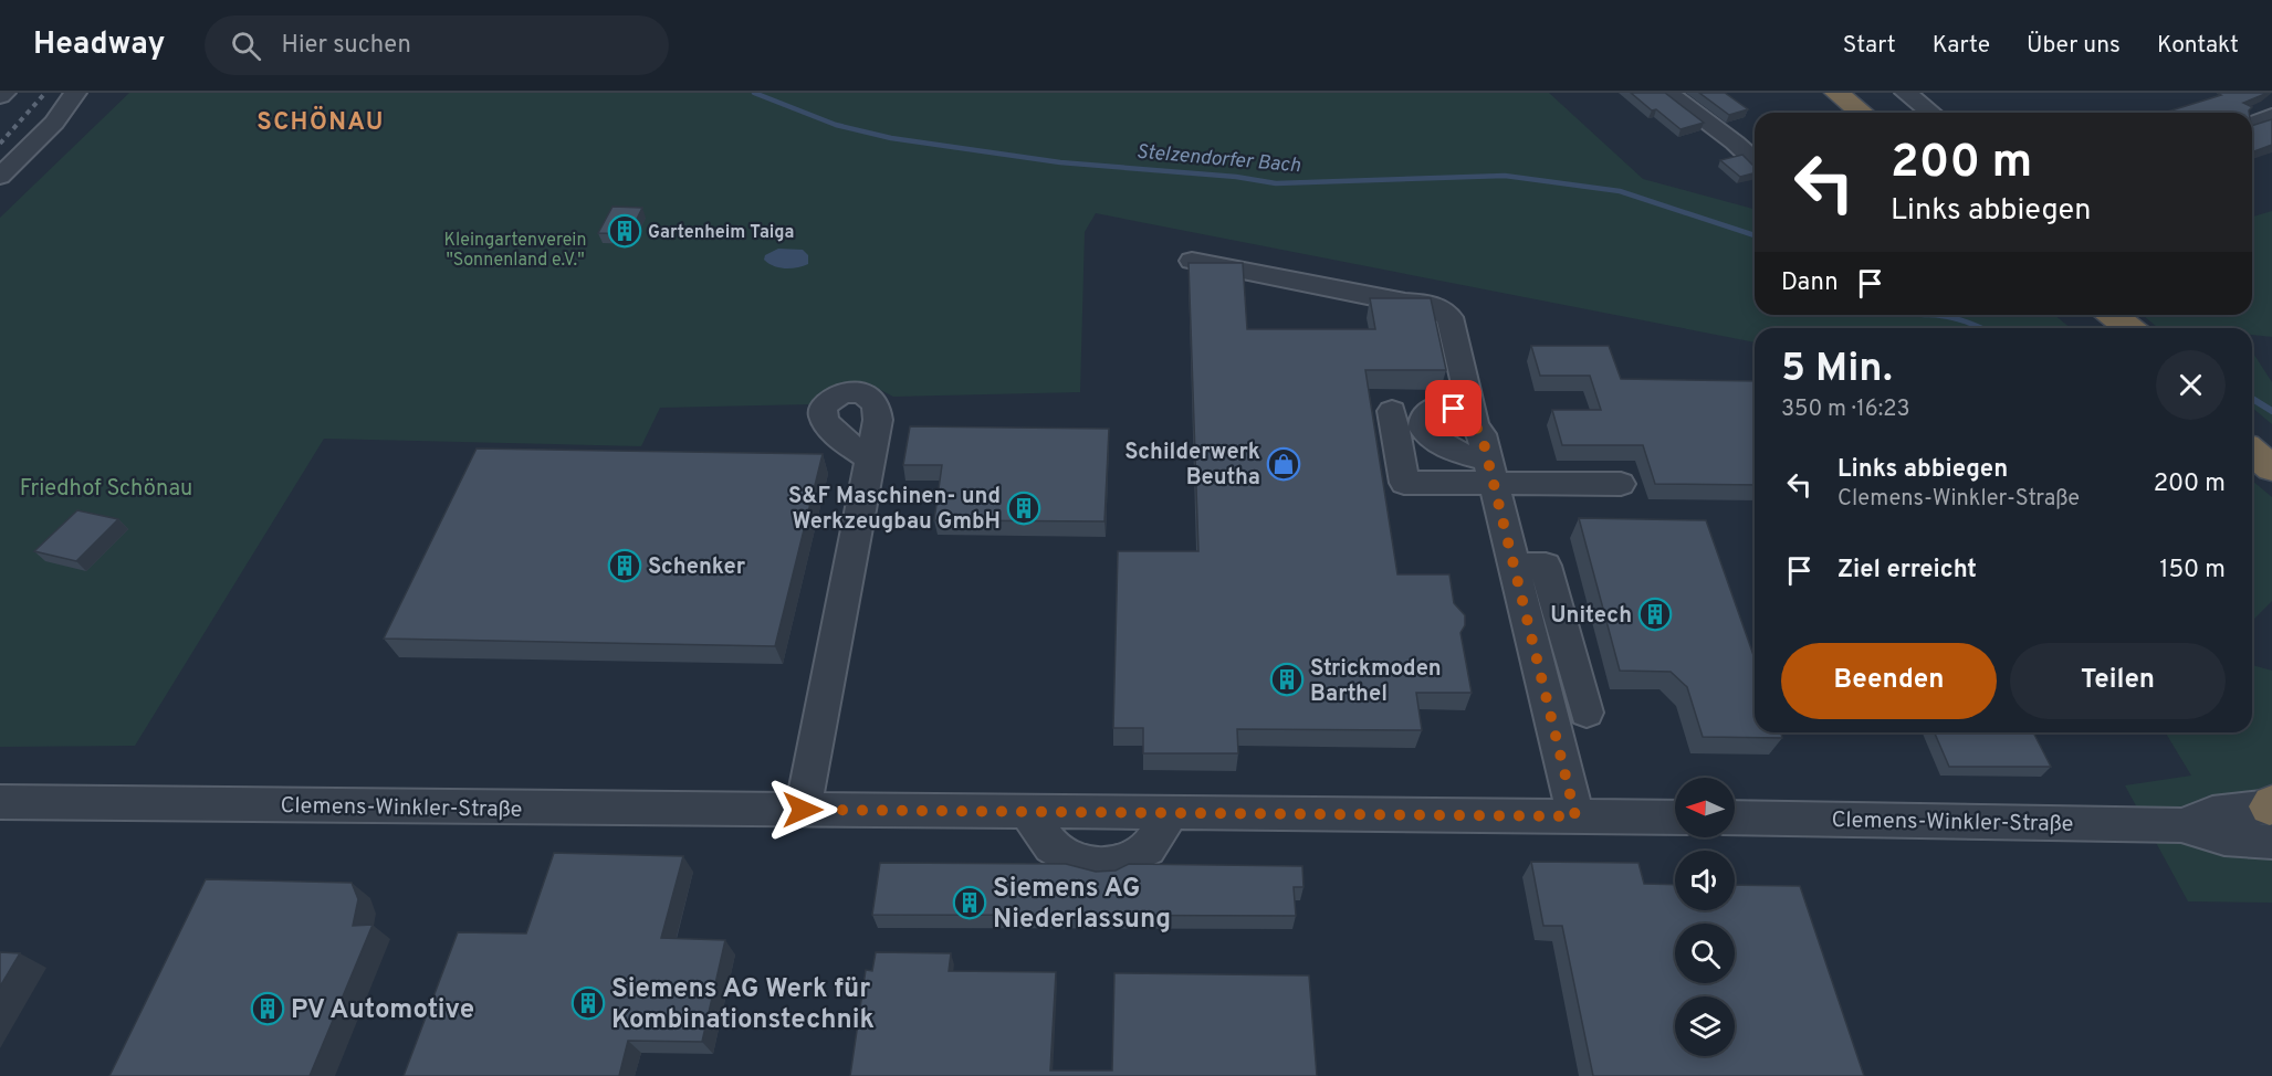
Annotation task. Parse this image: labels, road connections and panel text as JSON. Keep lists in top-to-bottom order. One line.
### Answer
{"streets":{"street":["Clemens-Winkler-Straße"]},"districts":["SCHÖNAU"],"water":["Stelzendorfer Bach"],"parks":["Kleingartenverein \"Sonnenland e.V.\"","Friedhof Schönau"],"places":{"building":["Gartenheim Taiga","S&F Maschinen- und Werkzeugbau GmbH","Schenker","Unitech","Strickmoden Barthel","Siemens AG Niederlassung","Siemens AG Werk für Kombinationstechnik","PV Automotive"],"shop":["Schilderwerk Beutha"]},"north":"left","page":{"header":"Headway","search":"Hier suchen","nav":["Start","Karte","Über uns","Kontakt"],"turn":["200 m","Links abbiegen"],"then":"Dann","heading":["5 Min.","350 m · 16:23"],"list":[{"name":"Links abbiegen","note":"Clemens-Winkler-Straße","value":"200 m"},{"name":"Ziel erreicht","value":"150 m"}],"buttons":["Beenden","Teilen"]}}
